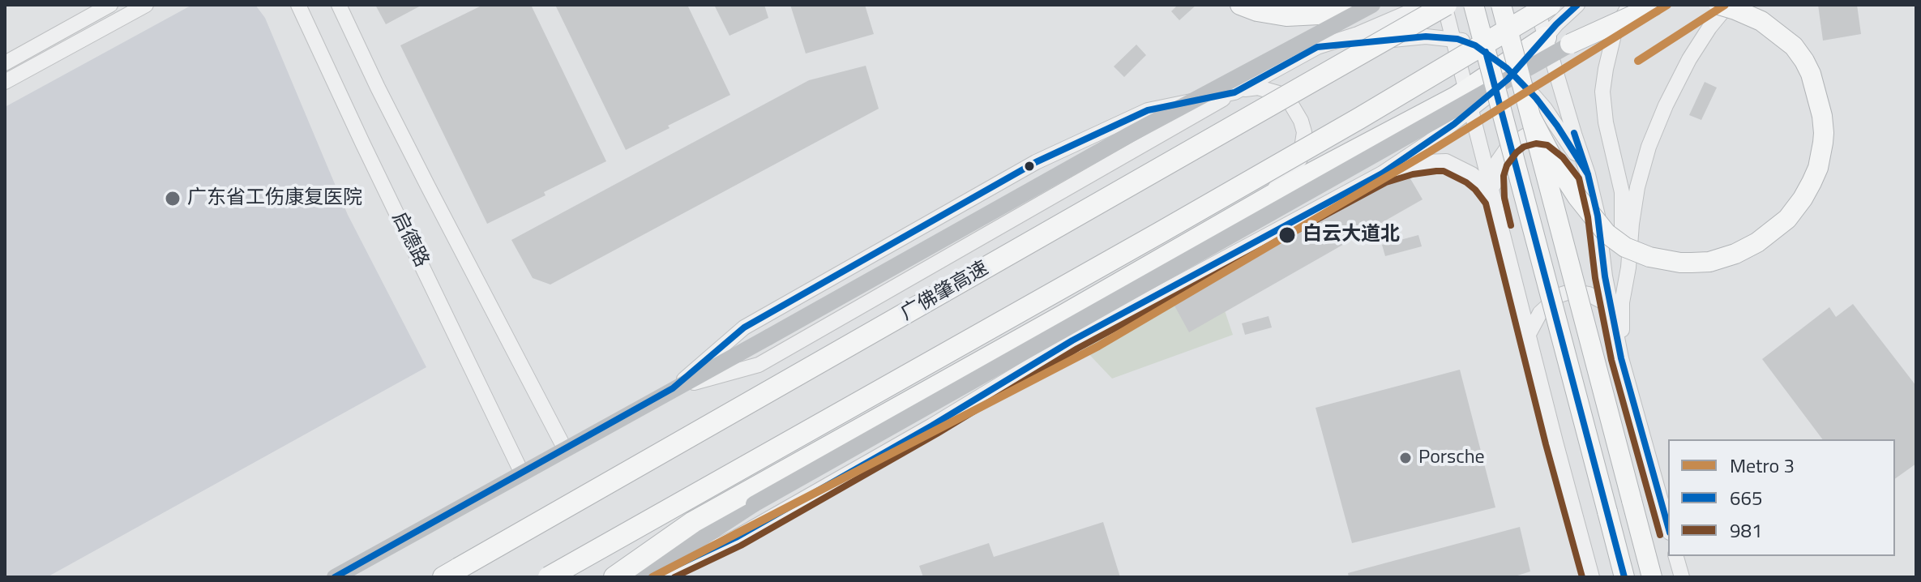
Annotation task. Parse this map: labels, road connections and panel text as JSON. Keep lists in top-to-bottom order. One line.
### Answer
{"streets":{"highway":["广佛肇高速"],"street":["启德路"]},"places":["广东省工伤康复医院","白云大道北","Porsche"],"lines":["metro line 3","transit line 665","transit line 981"],"legend":["Metro 3","665","981"]}
